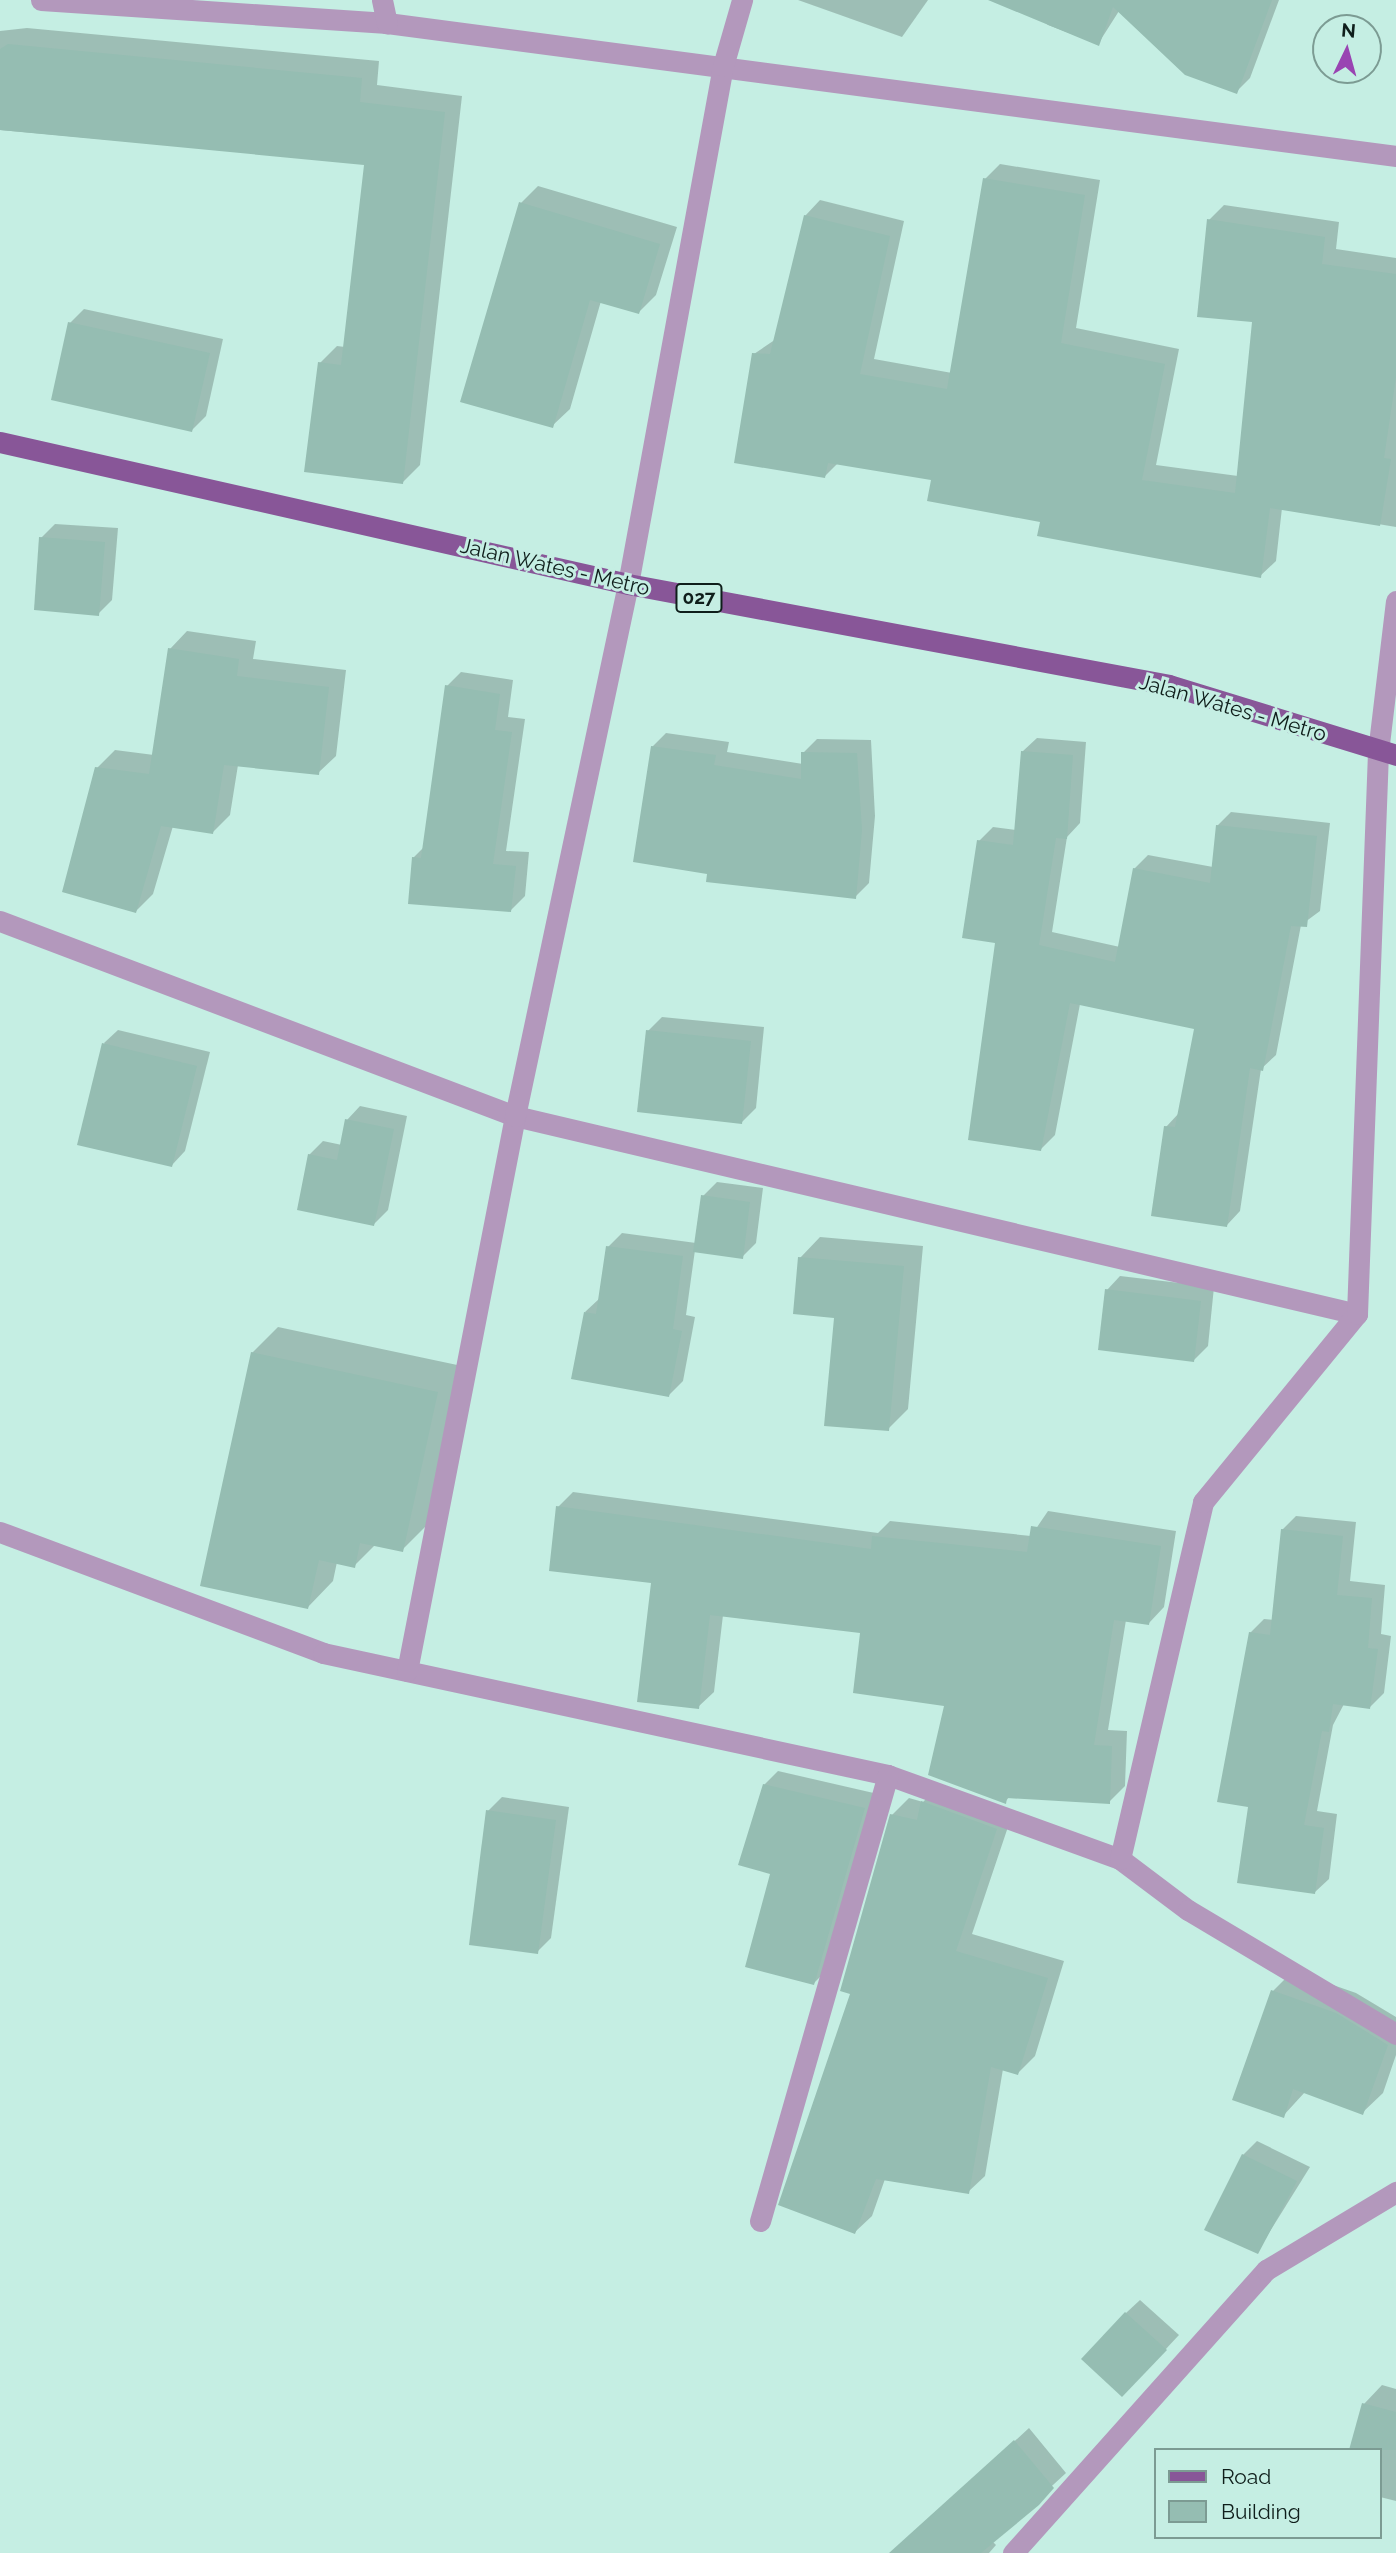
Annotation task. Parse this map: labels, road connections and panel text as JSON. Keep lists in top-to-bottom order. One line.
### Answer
{"streets":{"main road":["Jalan Wates - Metro","027"]},"legend":["Road","Building"],"north":"top"}
